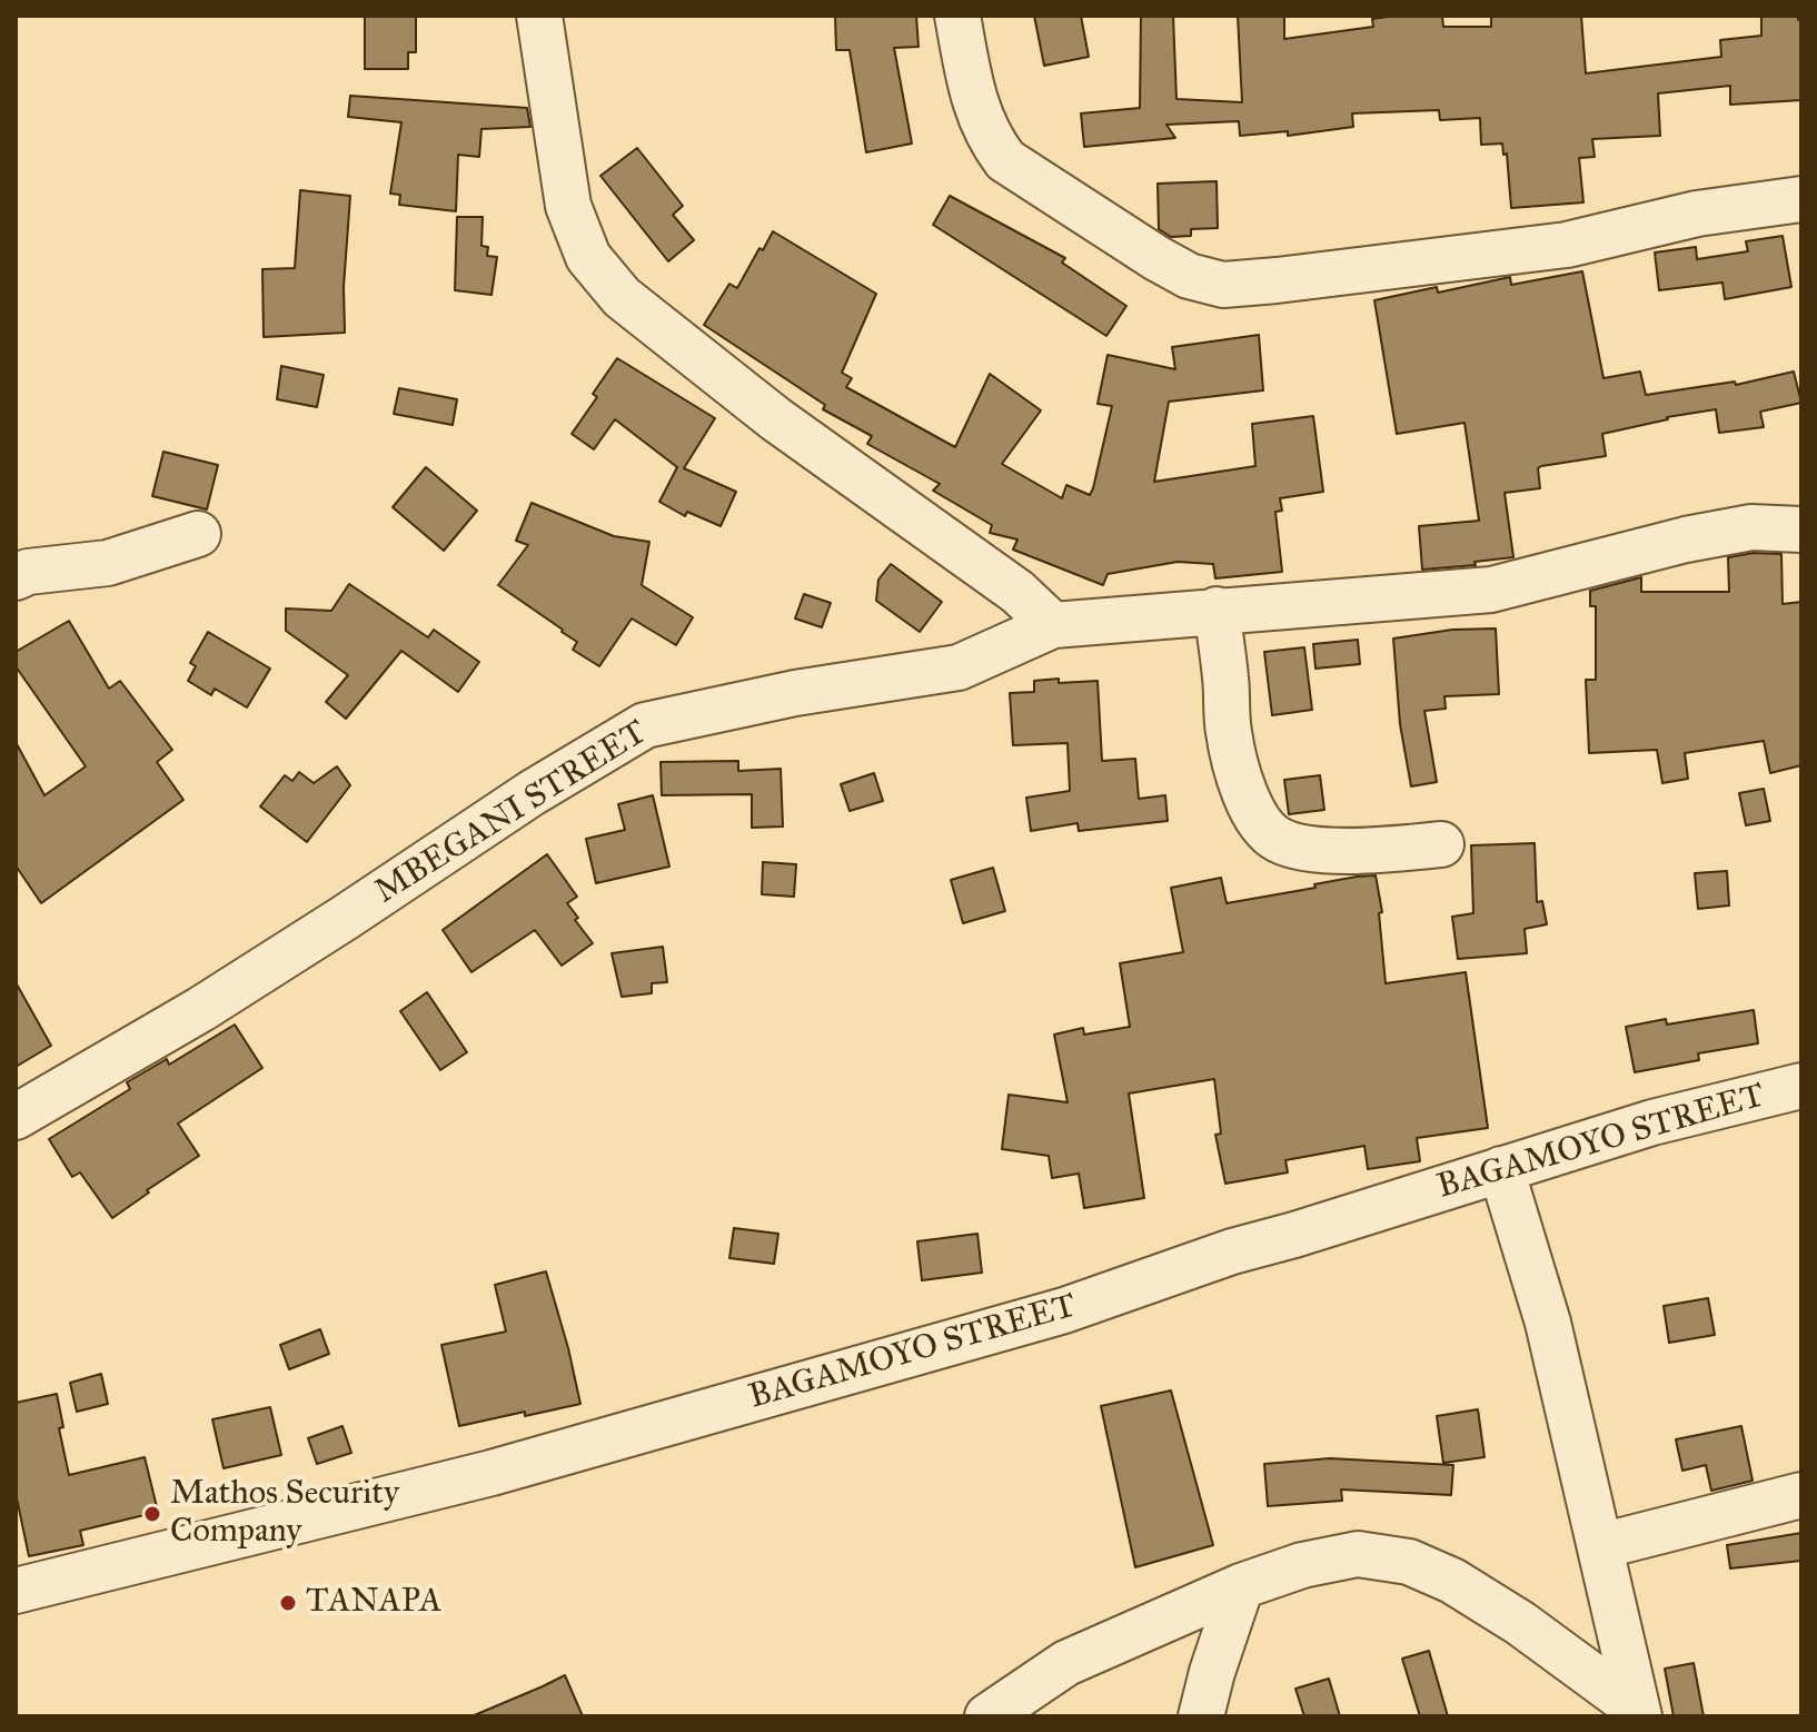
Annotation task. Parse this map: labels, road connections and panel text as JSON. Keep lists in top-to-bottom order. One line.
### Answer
{"streets":{"street":["MBEGANI STREET","BAGAMOYO STREET"]},"places":["Mathos Security Company","TANAPA"]}
